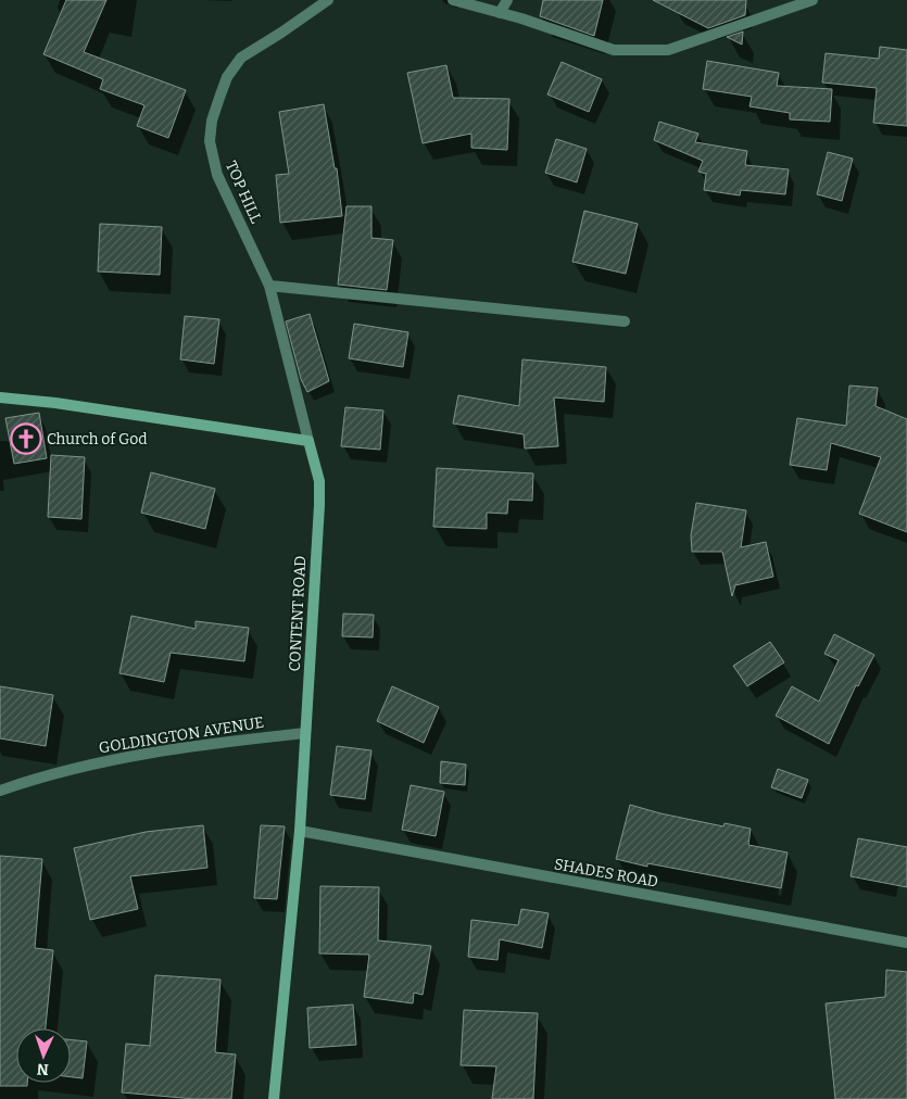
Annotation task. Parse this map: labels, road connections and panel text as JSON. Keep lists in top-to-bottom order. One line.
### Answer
{"streets":{"street":["TOP HILL","CONTENT ROAD","GOLDINGTON AVENUE","SHADES ROAD"]},"crossings":[["TOP HILL","CONTENT ROAD"],["CONTENT ROAD","GOLDINGTON AVENUE"],["CONTENT ROAD","SHADES ROAD"]],"places":{"church":["Church of God"]},"north":"bottom"}
